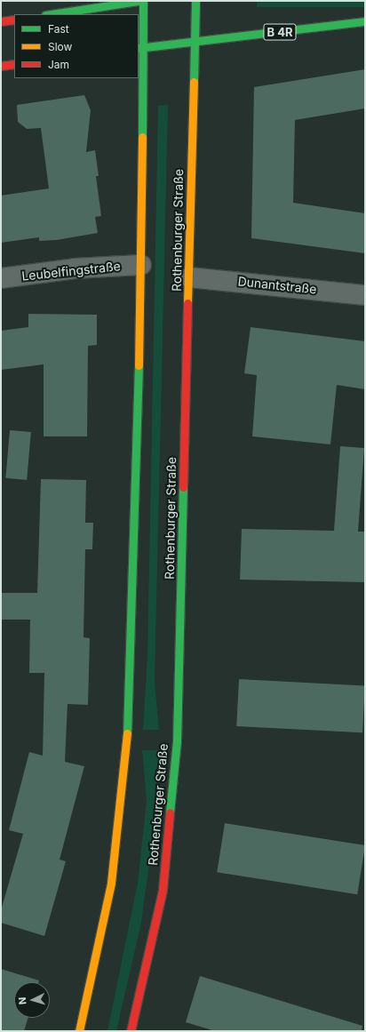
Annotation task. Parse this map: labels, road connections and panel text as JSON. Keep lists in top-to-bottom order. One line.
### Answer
{"streets":{"main road":["B 4R","Rothenburger Straße"],"street":["Leubelfingstraße","Dunantstraße"]},"crossings":[["B 4R","Rothenburger Straße"],["Rothenburger Straße","Dunantstraße"]],"legend":["Fast","Slow","Jam"],"north":"left"}
